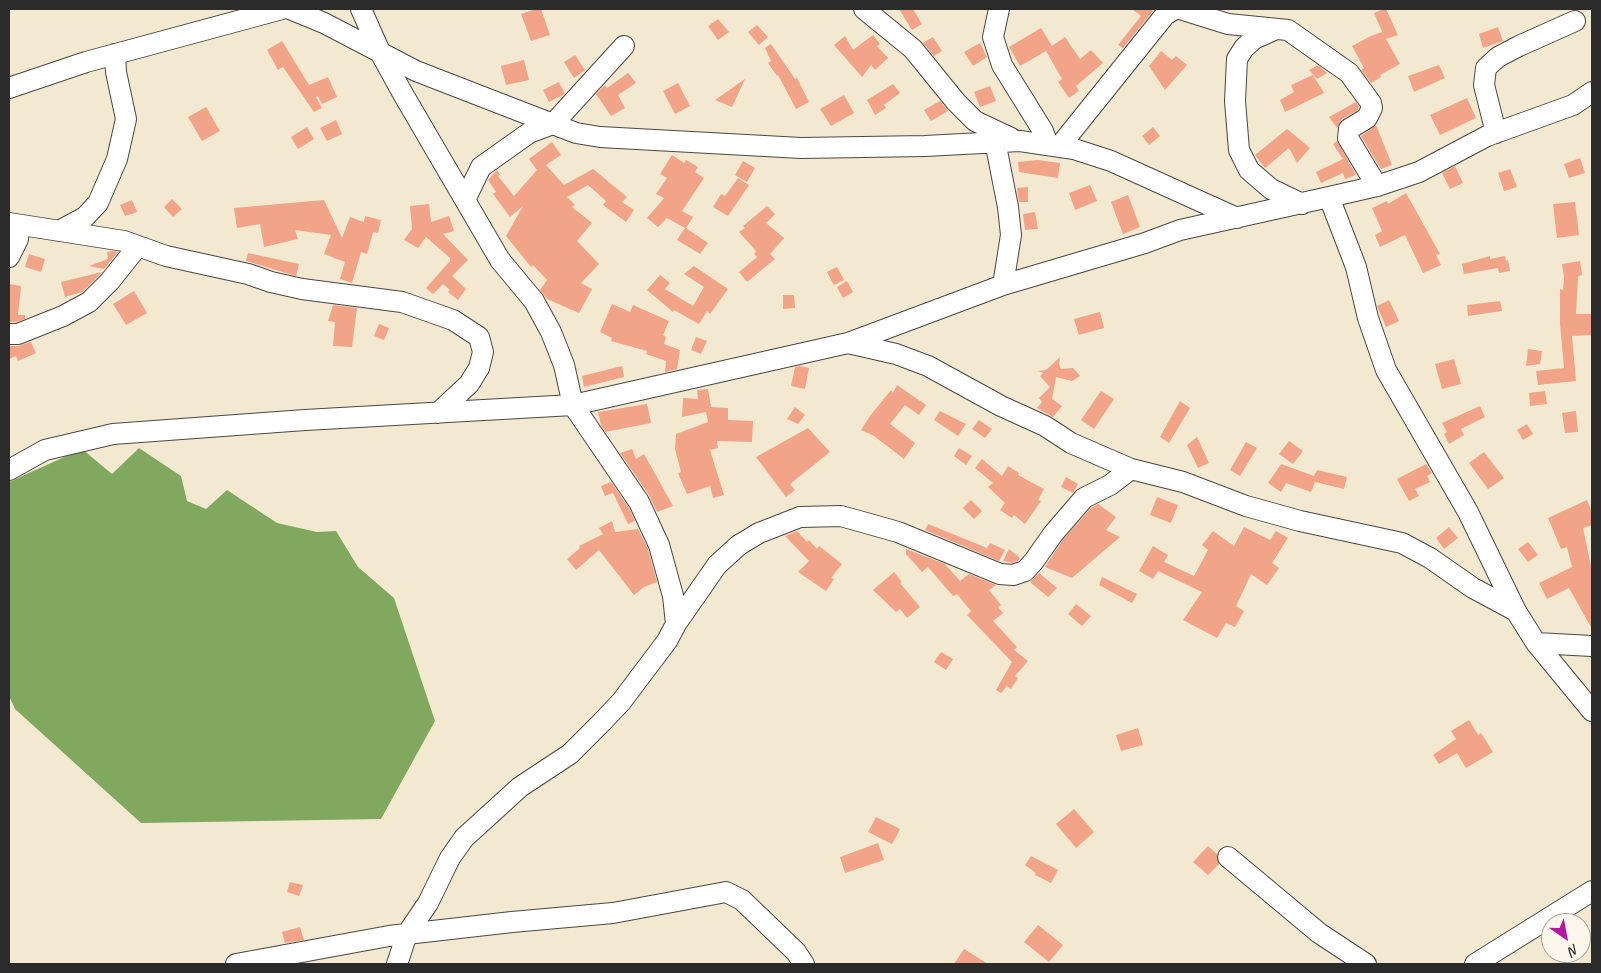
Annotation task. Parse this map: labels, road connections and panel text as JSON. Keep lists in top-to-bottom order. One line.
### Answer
{"north":"bottom right"}
